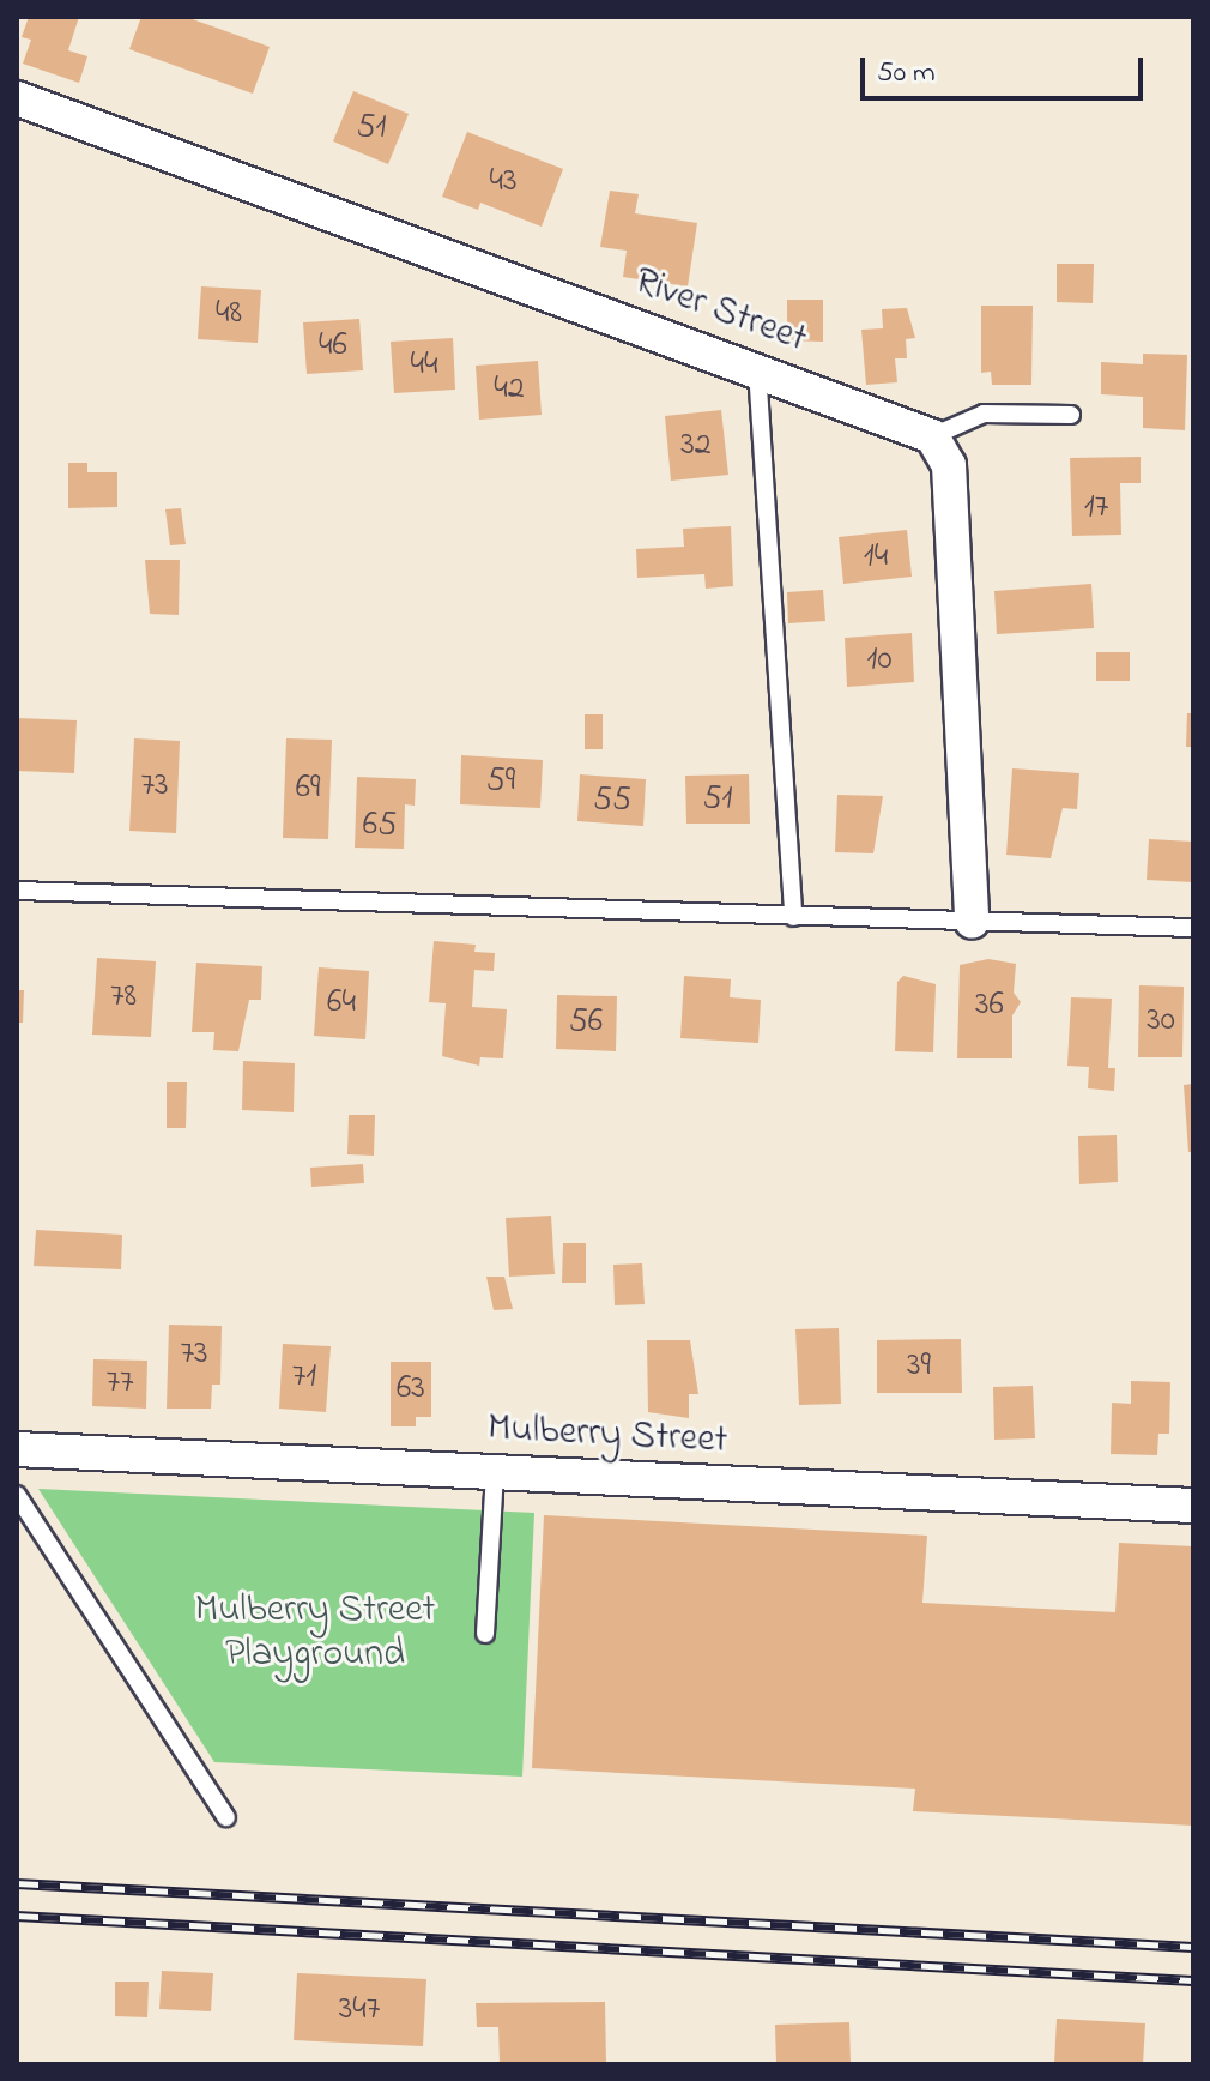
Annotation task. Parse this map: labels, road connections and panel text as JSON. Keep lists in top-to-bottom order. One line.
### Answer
{"streets":{"street":["River Street","Mulberry Street"]},"parks":["Mulberry Street Playground"],"house_numbers":["51","43","48","46","44","42","32","17","14","10","59","73","69","51","55","65","78","64","36","30","56","73","39","71","77","63","347"],"scale_bar":"50 m"}
